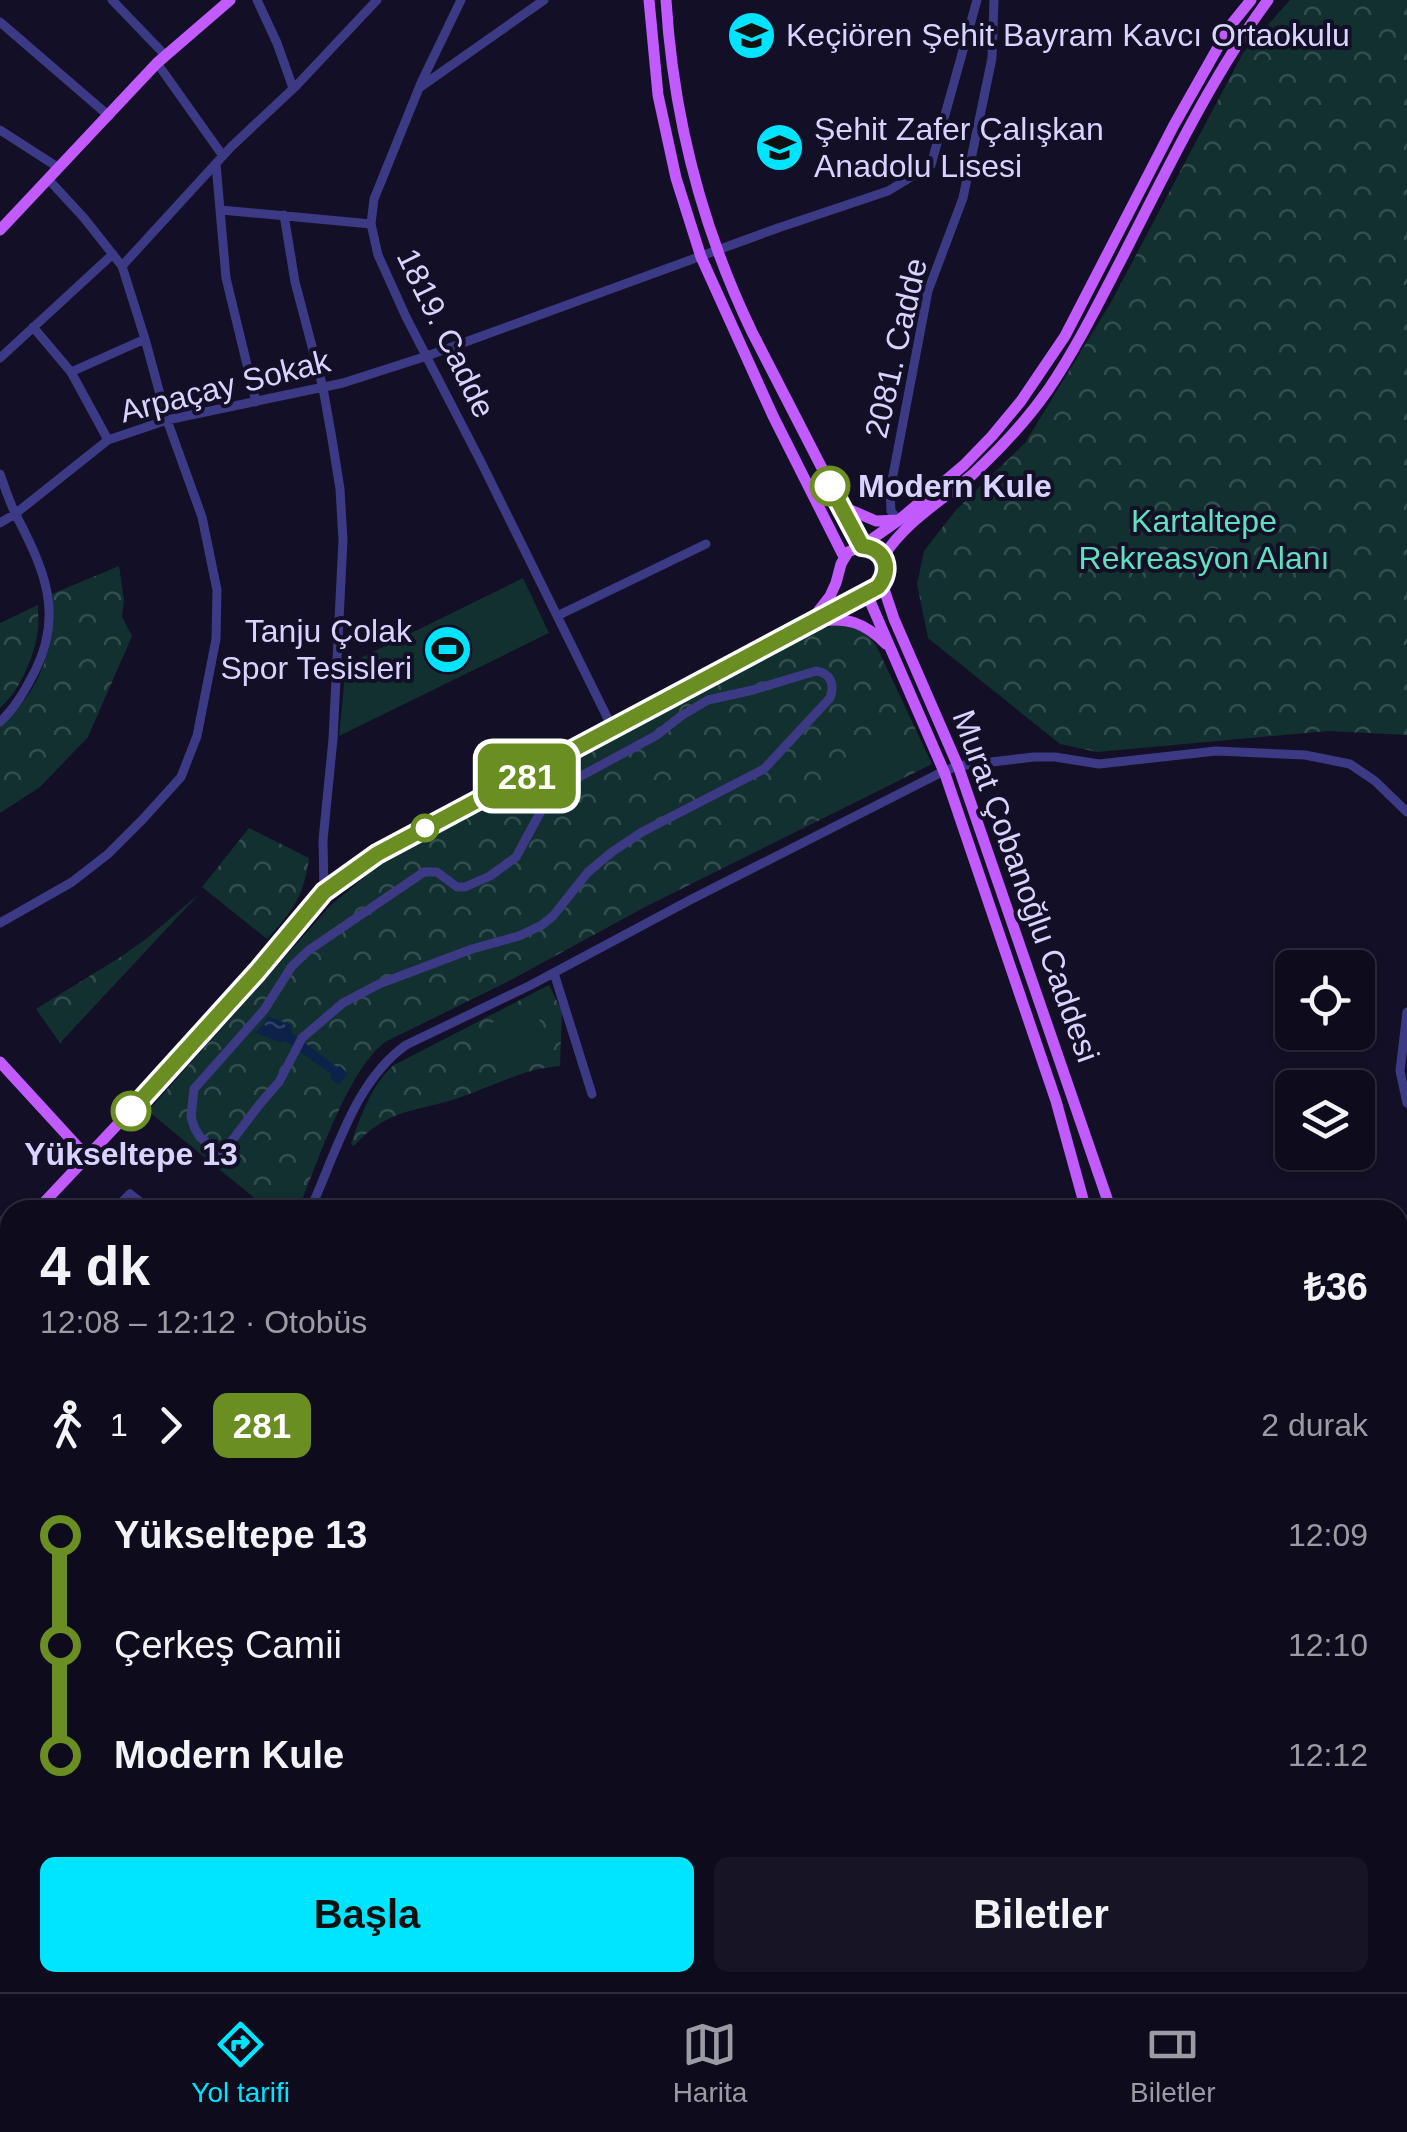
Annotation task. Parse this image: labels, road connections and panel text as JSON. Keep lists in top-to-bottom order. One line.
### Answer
{"streets":{"main road":["Murat Çobanoğlu Caddesi"],"street":["1819. Cadde","2081. Cadde","Arpaçay Sokak"]},"crossings":[["1819. Cadde","Arpaçay Sokak"]],"parks":["Kartaltepe Rekreasyon Alanı"],"places":{"school or university":["Keçiören Şehit Bayram Kavcı Ortaokulu","Şehit Zafer Çalışkan Anadolu Lisesi"],"other":["Modern Kule","Yükseltepe 13"],"sports":["Tanju Çolak Spor Tesisleri"]},"lines":["bus line 281"],"page":{"on_map":"281","heading":["4 dk","12:08 – 12:12 · Otobüs","₺36"],"legs":["1","281","2 durak"],"list":[{"name":"Yükseltepe 13","value":"12:09"},{"name":"Çerkeş Camii","value":"12:10"},{"name":"Modern Kule","value":"12:12"}],"buttons":["Başla","Biletler"],"tabs":["Yol tarifi","Harita","Biletler"]}}
